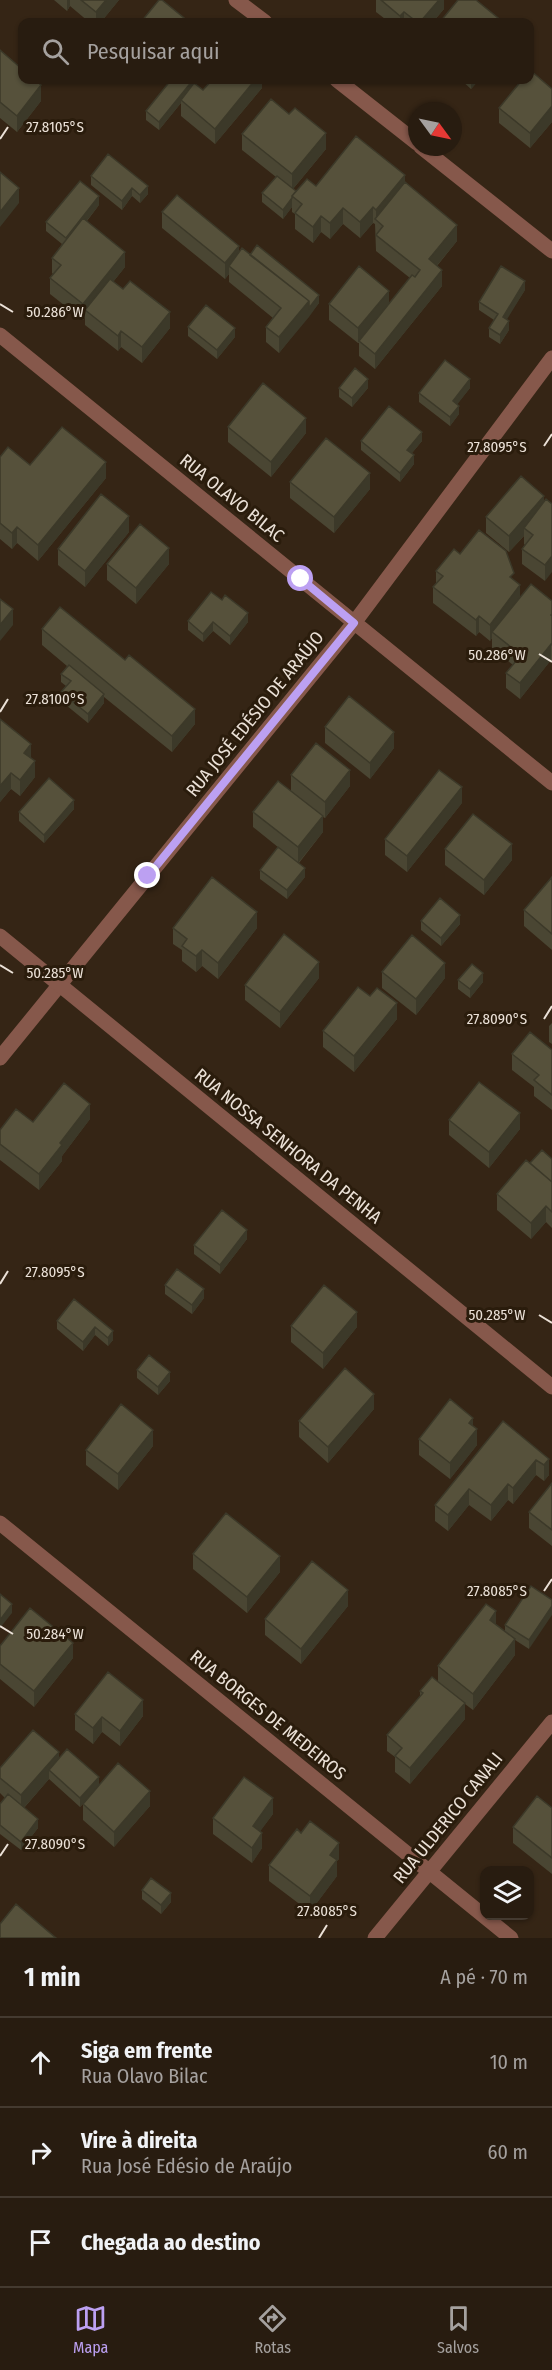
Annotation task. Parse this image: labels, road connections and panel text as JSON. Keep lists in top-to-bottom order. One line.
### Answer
{"streets":{"street":["RUA OLAVO BILAC","RUA JOSÉ EDÉSIO DE ARAÚJO","RUA NOSSA SENHORA DA PENHA","RUA BORGES DE MEDEIROS","RUA ULDERICO CANALI"]},"crossings":[["RUA OLAVO BILAC","RUA JOSÉ EDÉSIO DE ARAÚJO"],["RUA JOSÉ EDÉSIO DE ARAÚJO","RUA NOSSA SENHORA DA PENHA"],["RUA BORGES DE MEDEIROS","RUA ULDERICO CANALI"]],"north":"bottom right","page":{"search":"Pesquisar aqui","heading":["1 min","A pé · 70 m"],"list":[["Siga em frente","Rua Olavo Bilac","10 m"],["Vire à direita","Rua José Edésio de Araújo","60 m"],"Chegada ao destino"],"nav":["Mapa","Rotas","Salvos"]},"coordinates":["27.8105°S","50.286°W","27.8095°S","27.8100°S","50.285°W","27.8090°S","27.8085°S","50.284°W"]}
